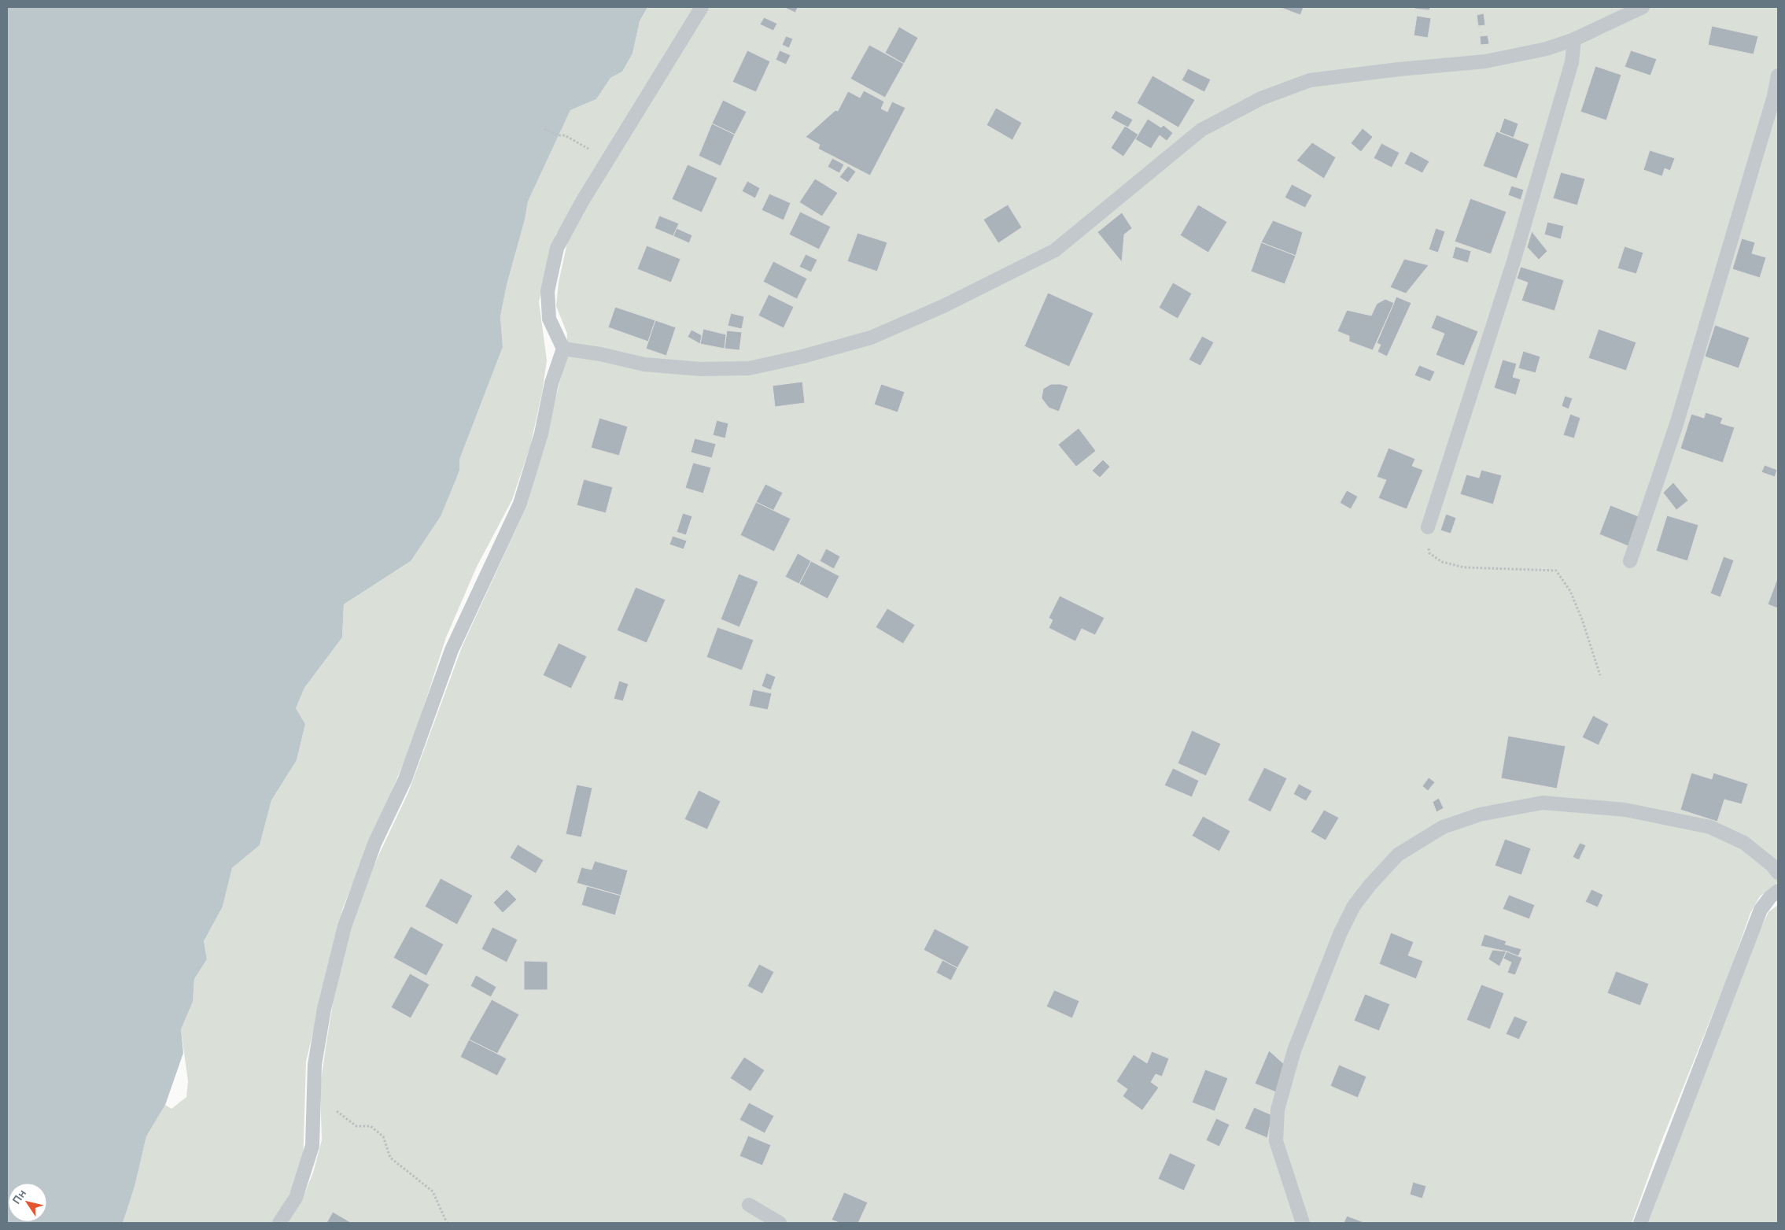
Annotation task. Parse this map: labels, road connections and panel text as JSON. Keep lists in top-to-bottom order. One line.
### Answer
{"north":"top left"}
